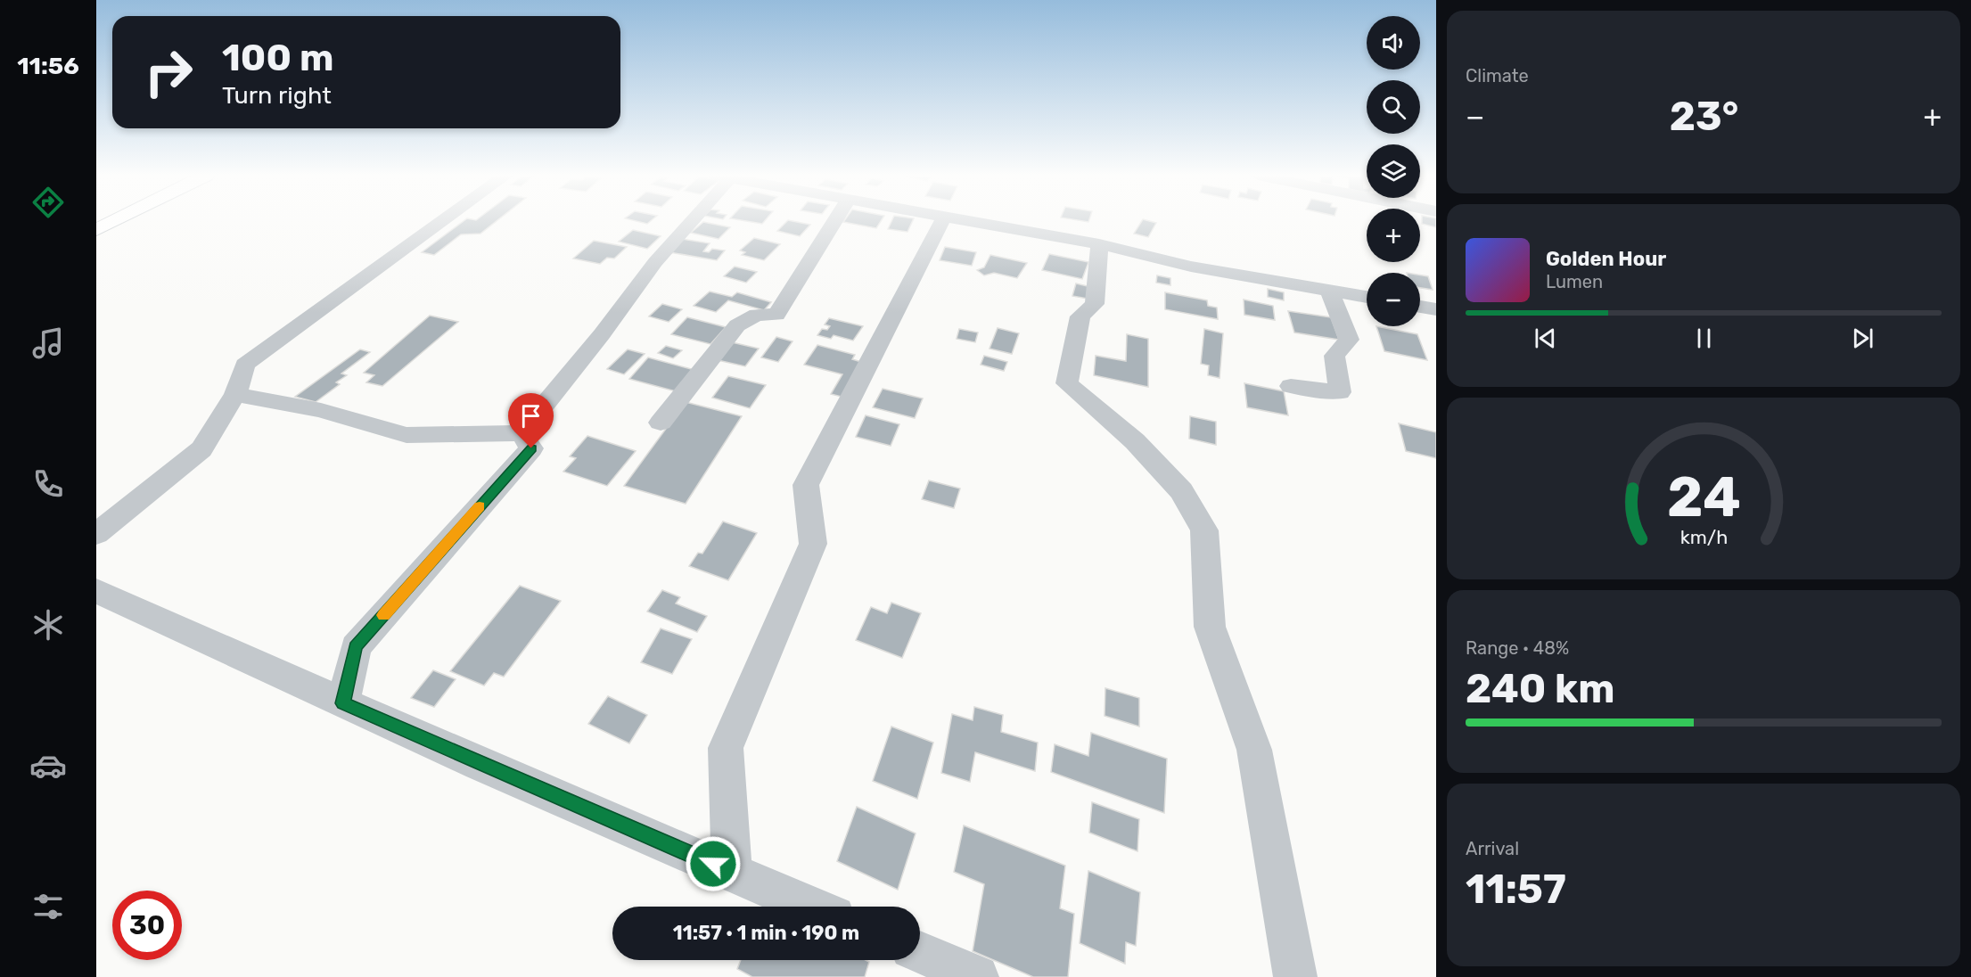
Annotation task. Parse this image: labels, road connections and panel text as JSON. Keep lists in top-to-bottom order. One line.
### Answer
{"page":{"tabs":"11:56","tile":["Climate",["Range · 48%","240 km"],["Arrival","11:57"]],"map_buttons":["+","−"],"turn":["100 m","Turn right"],"heat":["−","23°","+"],"song":["Golden Hour","Lumen"],"limit":"30","trip":"11:57 · 1 min · 190 m","gauge":["24","km/h"]}}
